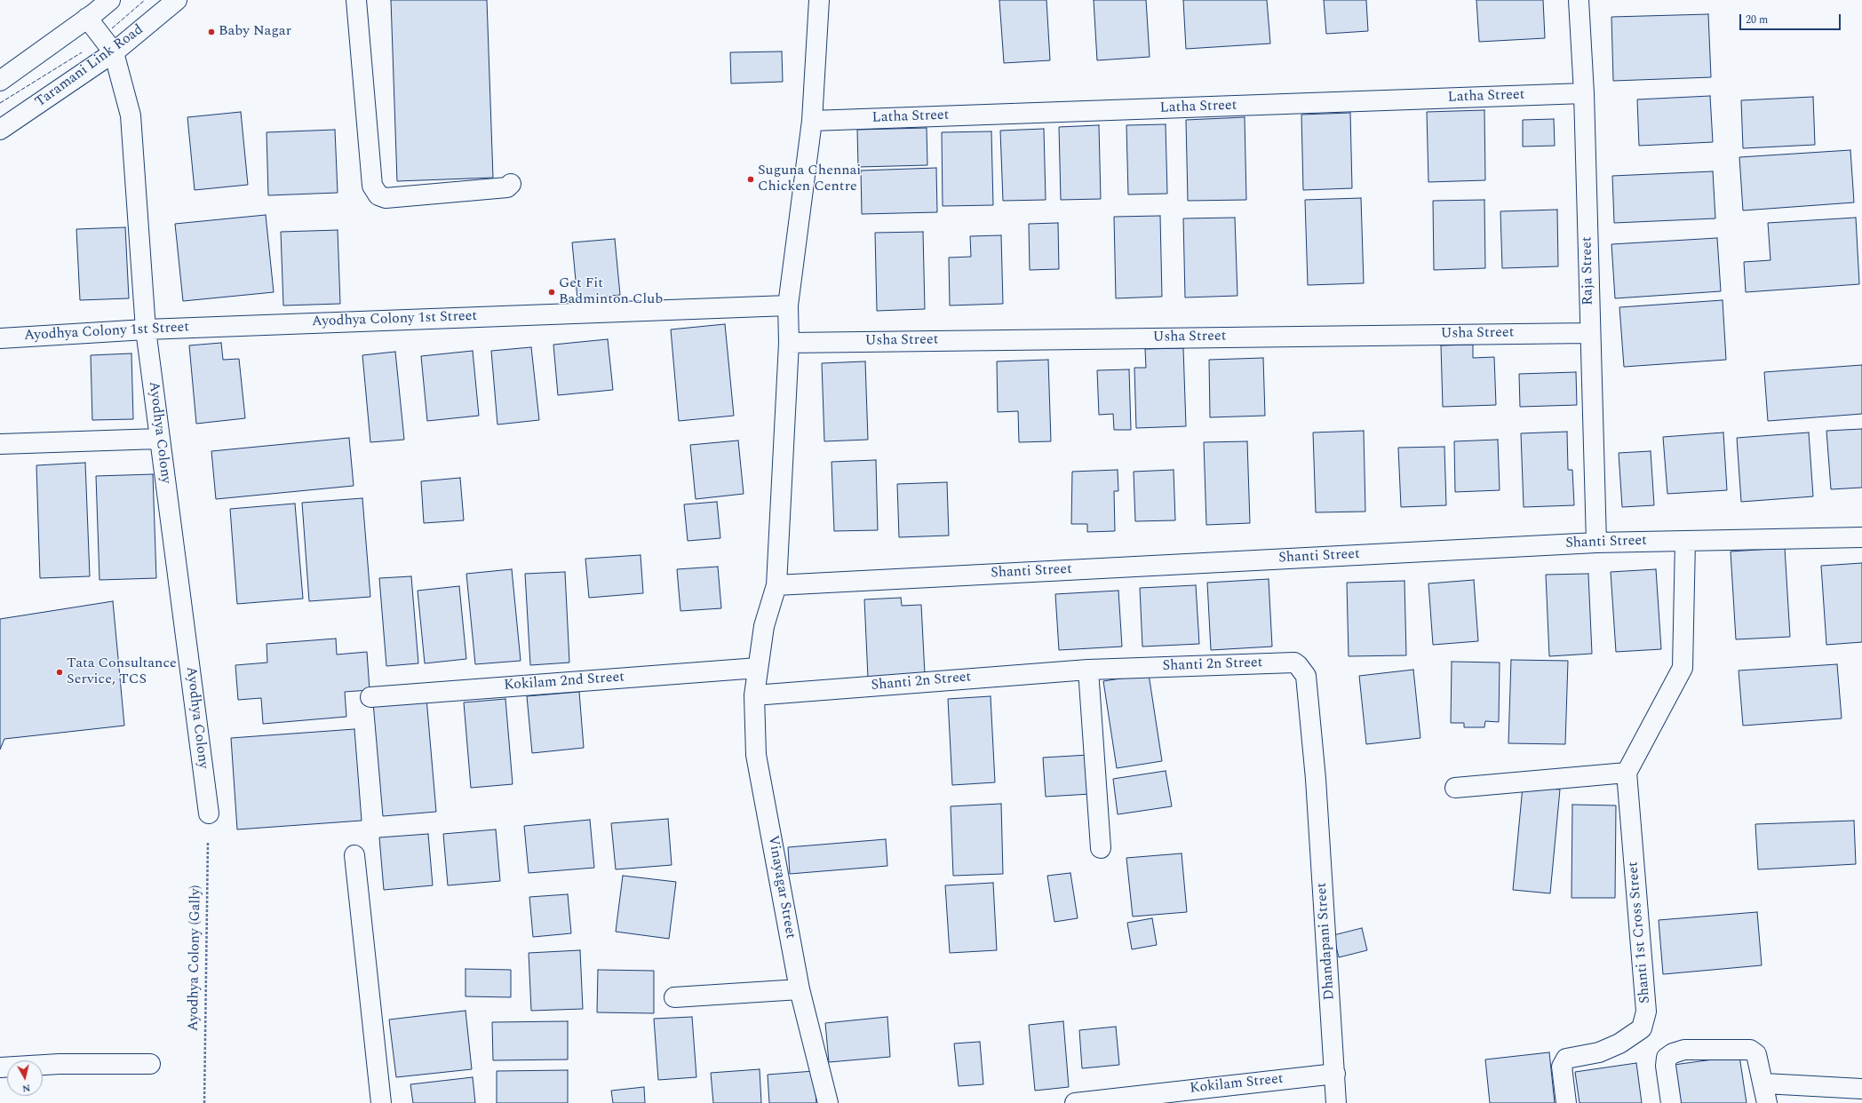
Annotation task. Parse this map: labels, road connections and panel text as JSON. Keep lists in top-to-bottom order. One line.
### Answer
{"streets":{"street":["Taramani Link Road","Latha Street","Raja Street","Ayodhya Colony 1st Street","Usha Street","Ayodhya Colony","Shanti Street","Shanti 2n Street","Kokilam 2nd Street","Vinayagar Street","Shanti 1st Cross Street","Dhandapani Street","Kokilam Street"],"path":["Ayodhya Colony (Gally)"]},"crossings":[["Taramani Link Road","Ayodhya Colony"],["Latha Street","Raja Street"],["Latha Street","Vinayagar Street"],["Raja Street","Usha Street"],["Raja Street","Shanti Street"],["Ayodhya Colony 1st Street","Ayodhya Colony"],["Ayodhya Colony 1st Street","Vinayagar Street"],["Usha Street","Vinayagar Street"],["Ayodhya Colony","Ayodhya Colony (Gally)"],["Shanti Street","Vinayagar Street"],["Shanti 2n Street","Vinayagar Street"],["Shanti 2n Street","Dhandapani Street"],["Kokilam 2nd Street","Vinayagar Street"],["Dhandapani Street","Kokilam Street"]],"places":["Baby Nagar","Suguna Chennai Chicken Centre","Get Fit Badminton Club","Tata Consultance Service, TCS"],"scale_bar":"20 m","north":"bottom"}
